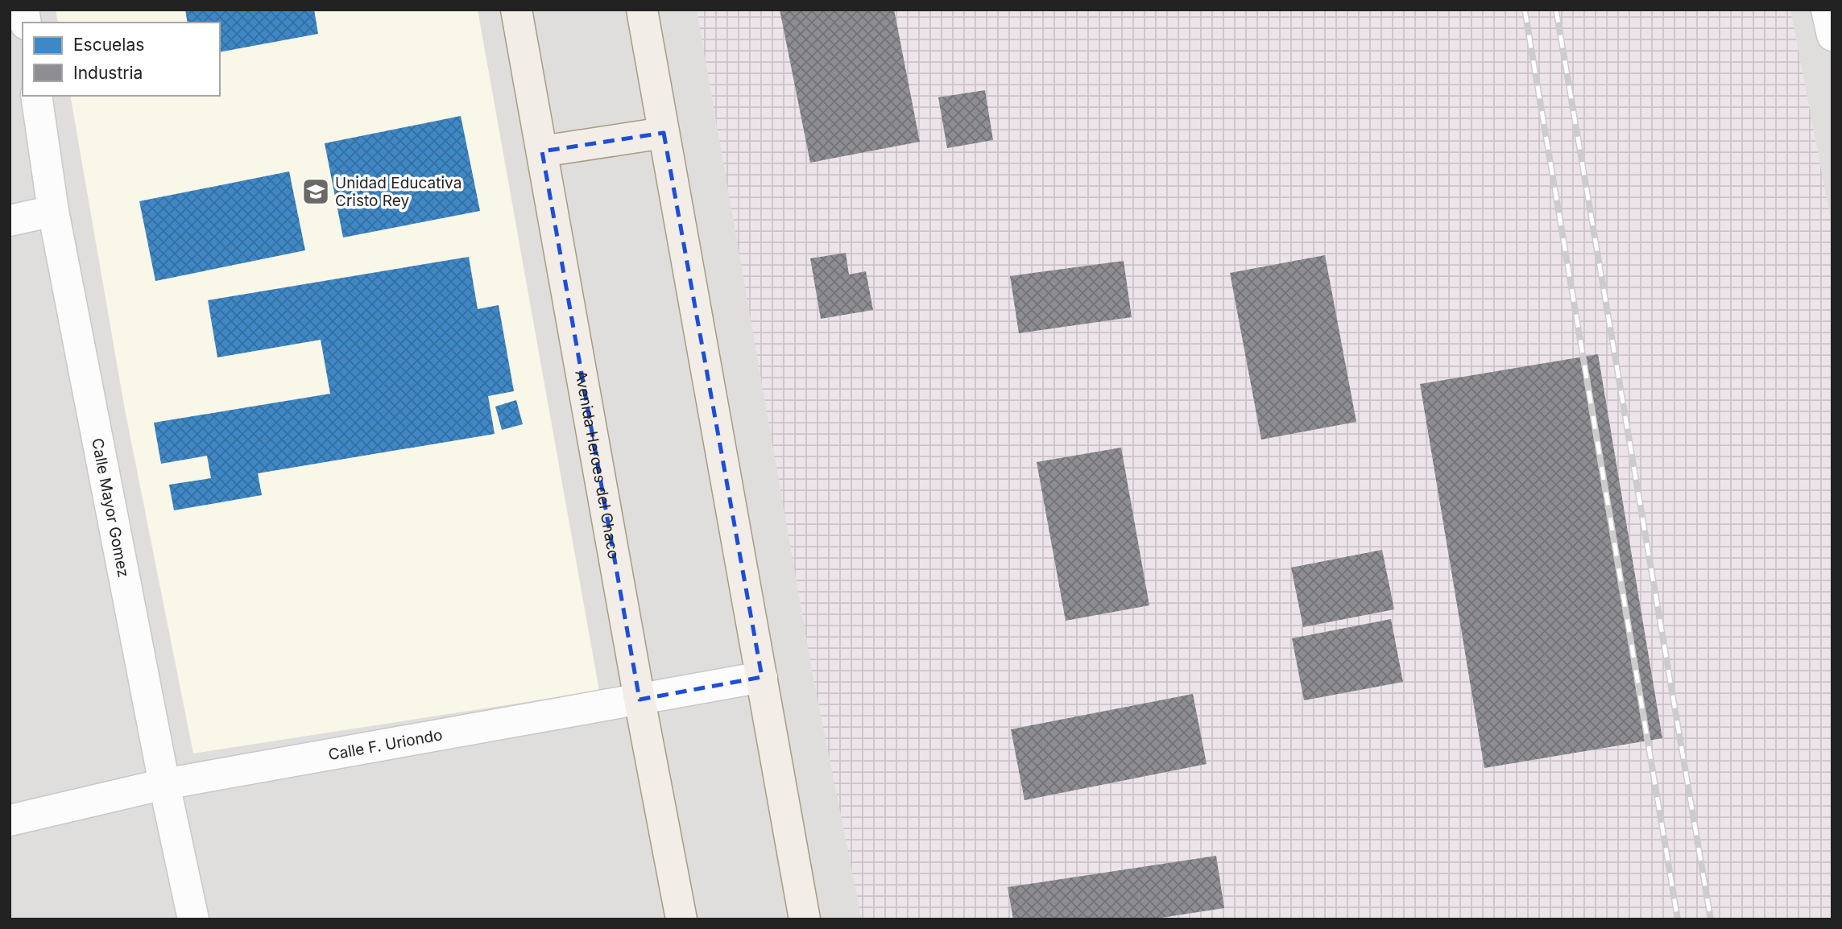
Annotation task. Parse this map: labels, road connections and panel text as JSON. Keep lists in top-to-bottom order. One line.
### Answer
{"streets":{"main road":["Avenida Heroes del Chaco"],"street":["Calle Mayor Gomez","Calle F. Uriondo"]},"crossings":[["Avenida Heroes del Chaco","Calle F. Uriondo"],["Calle Mayor Gomez","Calle F. Uriondo"]],"places":{"school or university":["Unidad Educativa Cristo Rey"]},"legend":["Escuelas","Industria"]}
